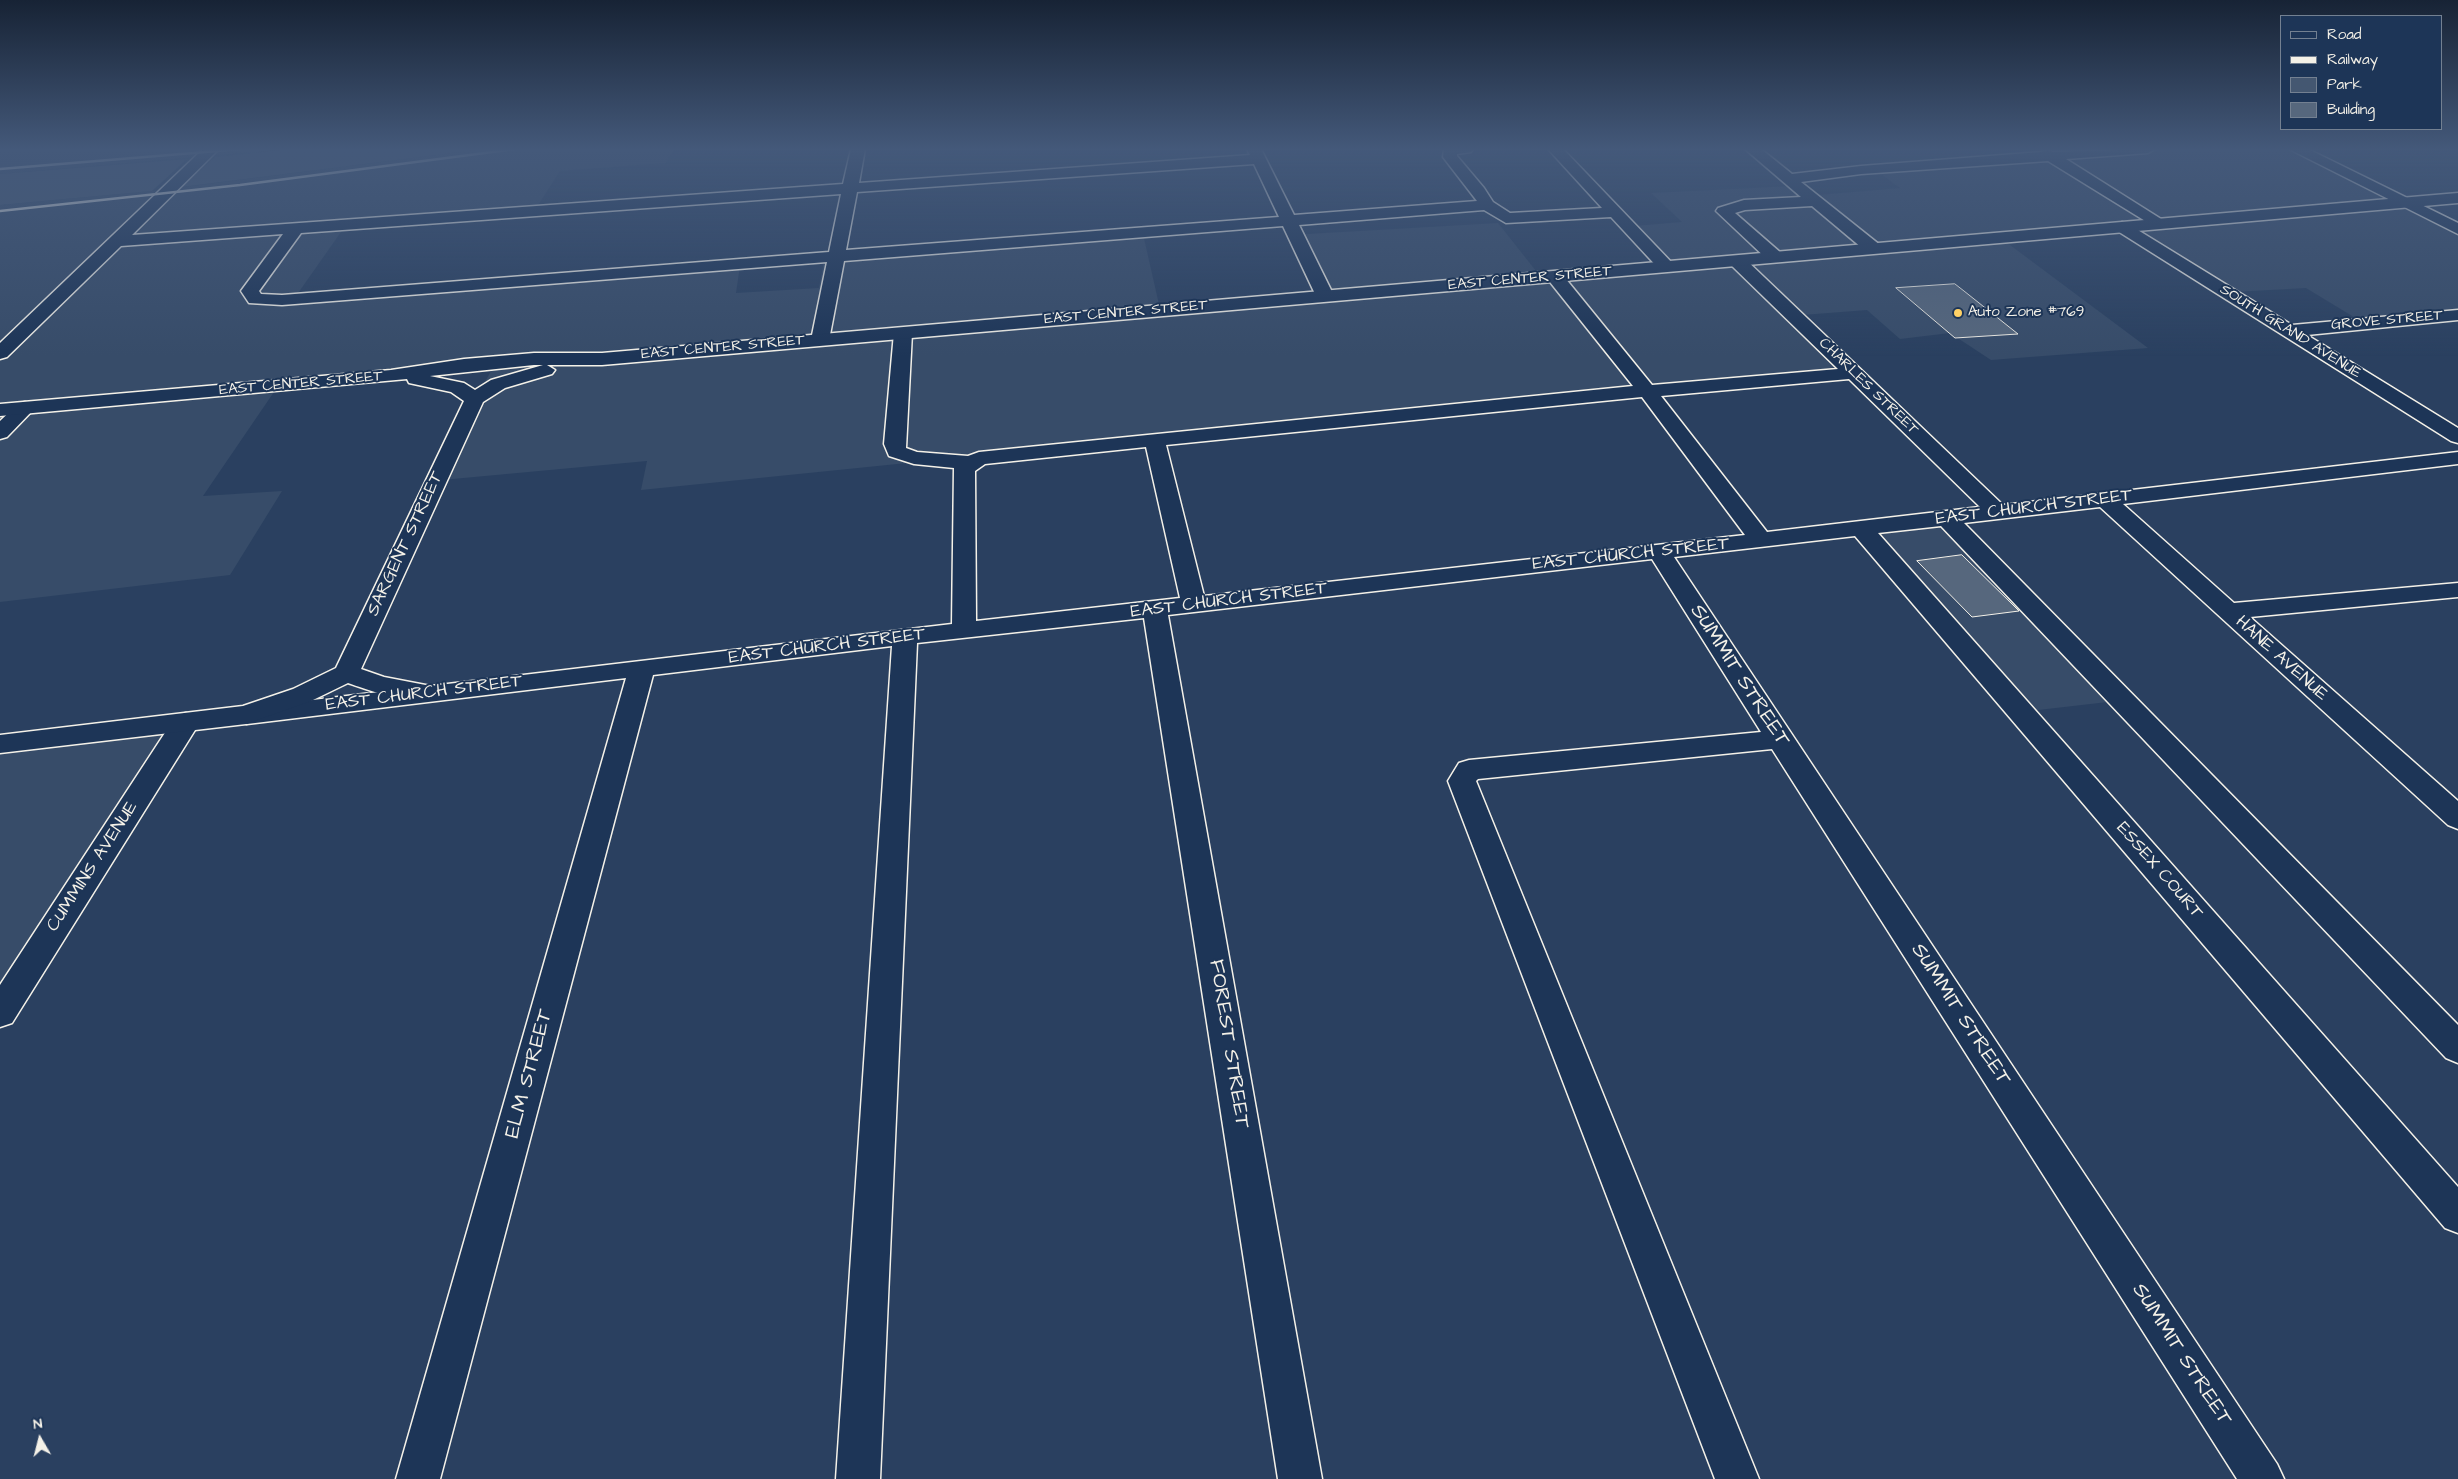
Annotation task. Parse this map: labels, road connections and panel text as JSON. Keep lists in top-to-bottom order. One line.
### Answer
{"streets":{"street":["EAST CENTER STREET","GROVE STREET","SOUTH GRAND AVENUE","CHARLES STREET","EAST CHURCH STREET","SARGENT STREET","HANE AVENUE","SUMMIT STREET","CUMMINS AVENUE","ESSEX COURT","FOREST STREET","ELM STREET"]},"crossings":[["EAST CENTER STREET","SOUTH GRAND AVENUE"],["EAST CENTER STREET","CHARLES STREET"],["EAST CENTER STREET","SARGENT STREET"],["GROVE STREET","SOUTH GRAND AVENUE"],["CHARLES STREET","EAST CHURCH STREET"],["EAST CHURCH STREET","HANE AVENUE"],["EAST CHURCH STREET","SUMMIT STREET"],["EAST CHURCH STREET","CUMMINS AVENUE"],["EAST CHURCH STREET","ESSEX COURT"],["EAST CHURCH STREET","FOREST STREET"],["EAST CHURCH STREET","ELM STREET"]],"places":["Auto Zone #769"],"legend":["Road","Railway","Park","Building"],"north":"top"}
